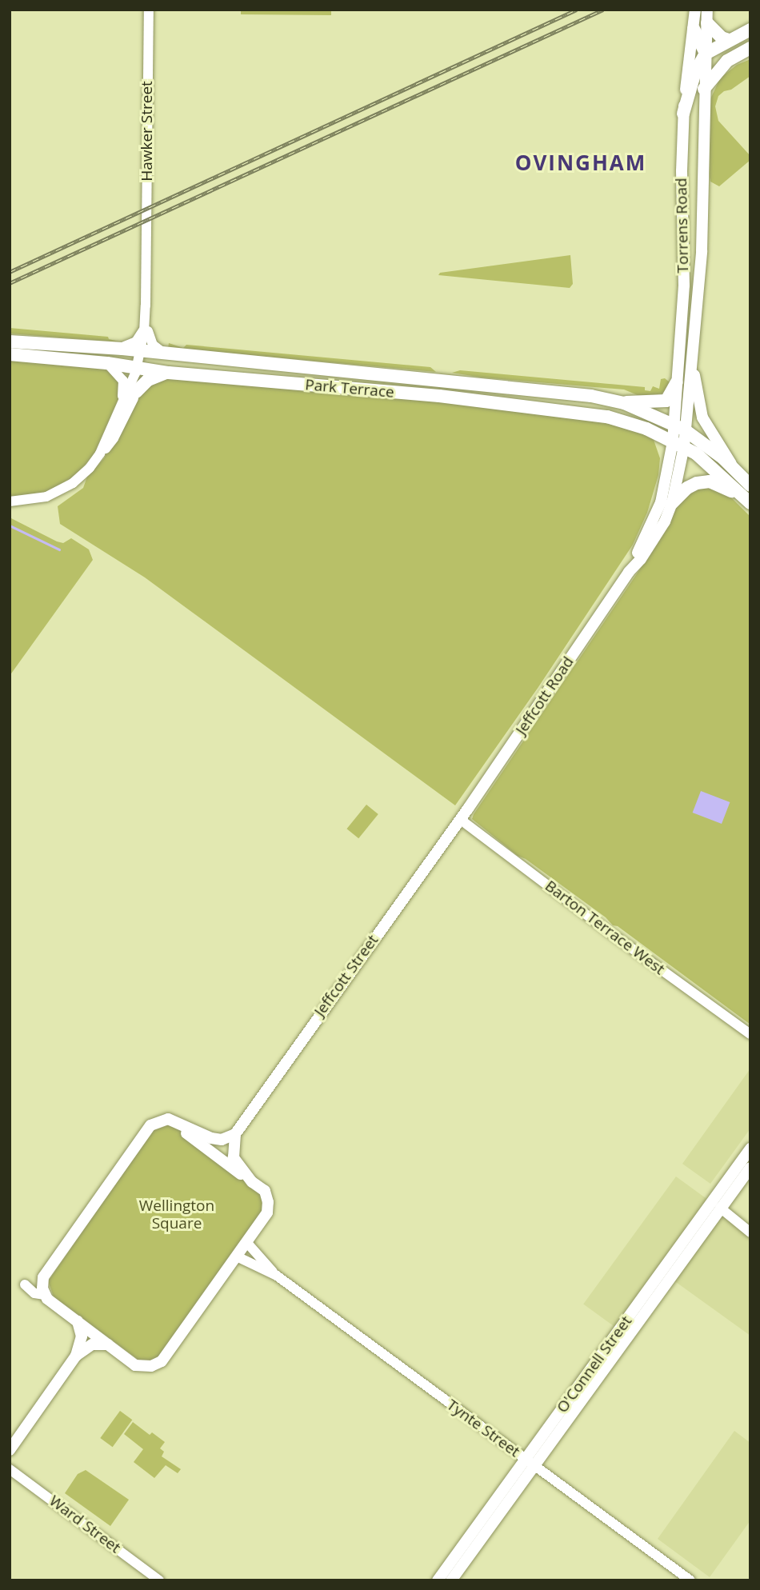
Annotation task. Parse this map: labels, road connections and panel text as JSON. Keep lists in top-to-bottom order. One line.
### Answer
{"streets":{"main road":["Torrens Road","Park Terrace","Jeffcott Road","Jeffcott Street","O'Connell Street"],"street":["Hawker Street","Barton Terrace West","Tynte Street","Ward Street"]},"crossings":[["Hawker Street","Park Terrace"],["Torrens Road","Park Terrace"],["Torrens Road","Jeffcott Road"],["Park Terrace","Jeffcott Road"],["Jeffcott Road","Barton Terrace West"],["Jeffcott Road","Jeffcott Street"],["Barton Terrace West","Jeffcott Street"],["O'Connell Street","Tynte Street"]],"districts":["OVINGHAM"],"parks":["Wellington Square"]}
